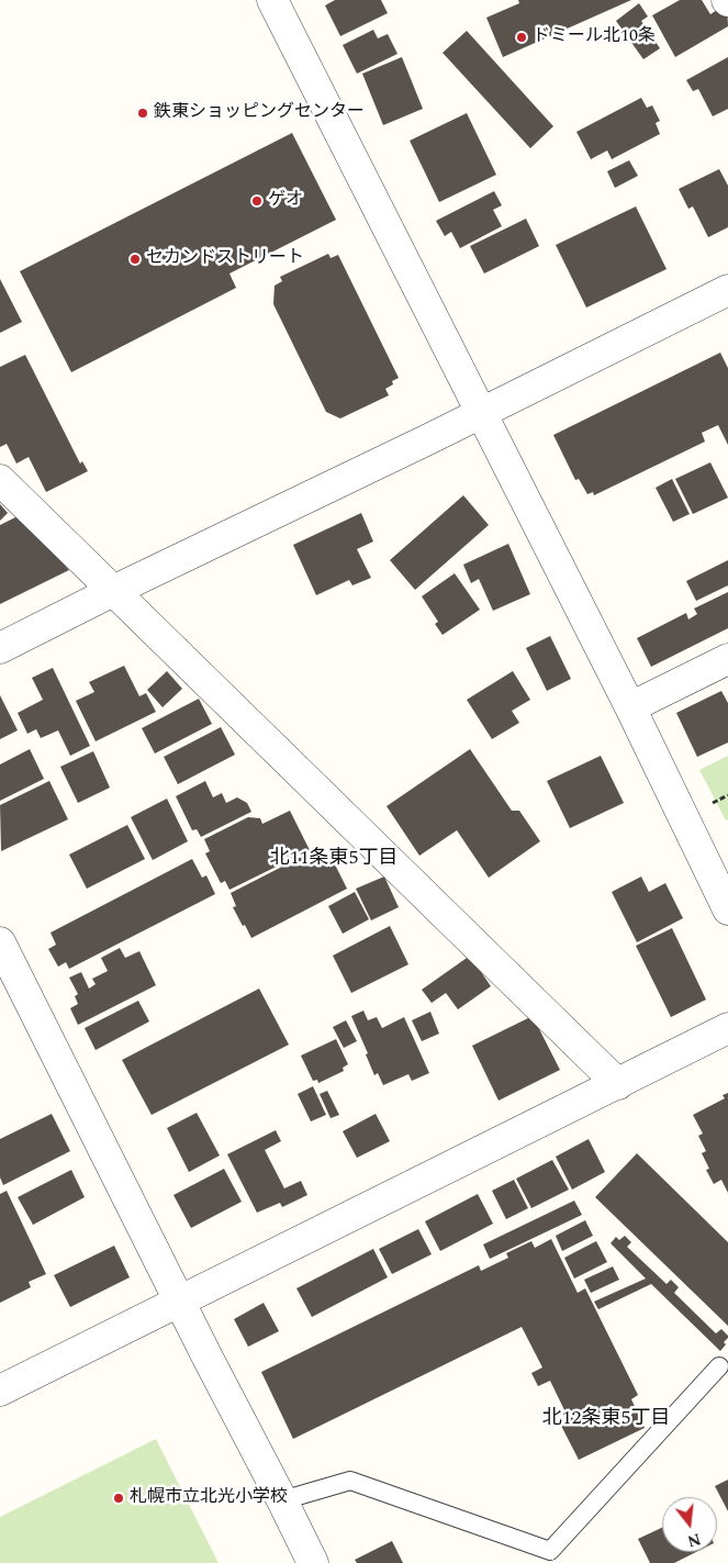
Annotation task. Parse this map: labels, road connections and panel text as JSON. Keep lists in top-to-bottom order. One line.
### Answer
{"districts":["北11条東5丁目","北12条東5丁目"],"places":["ドミール北10条","鉄東ショッピングセンター","ゲオ","セカンドストリート","札幌市立北光小学校"],"north":"bottom"}
